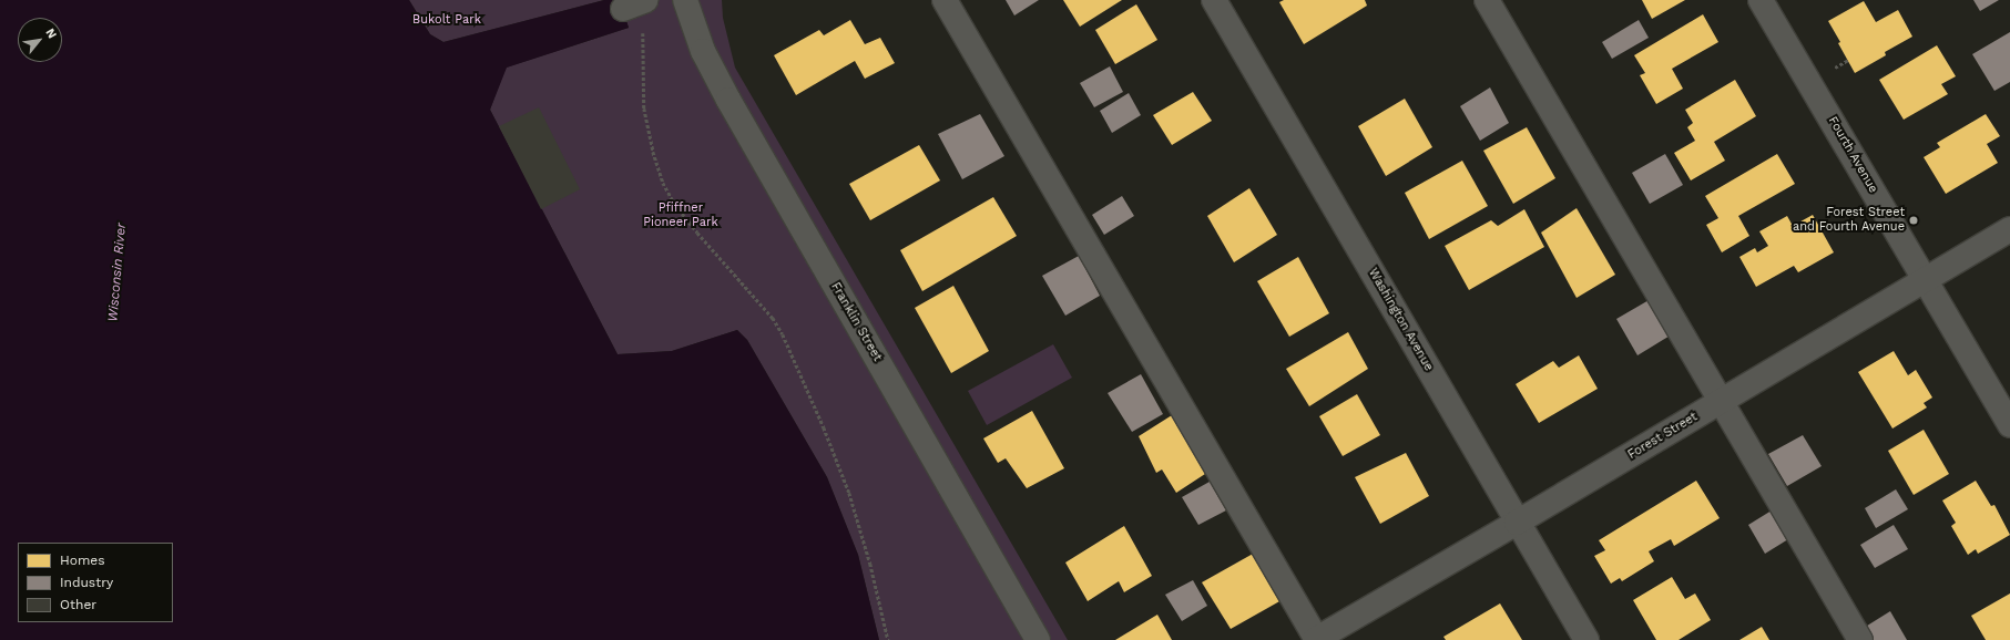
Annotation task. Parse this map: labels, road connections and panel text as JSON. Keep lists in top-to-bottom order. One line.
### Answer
{"streets":{"street":["Fourth Avenue","Washington Avenue","Franklin Street","Forest Street"]},"crossings":[["Fourth Avenue","Forest Street"],["Washington Avenue","Forest Street"]],"water":["Wisconsin River"],"parks":["Bukolt Park","Pfiffner Pioneer Park"],"places":["Forest Street and Fourth Avenue"],"legend":["Homes","Industry","Other"],"north":"top right"}
